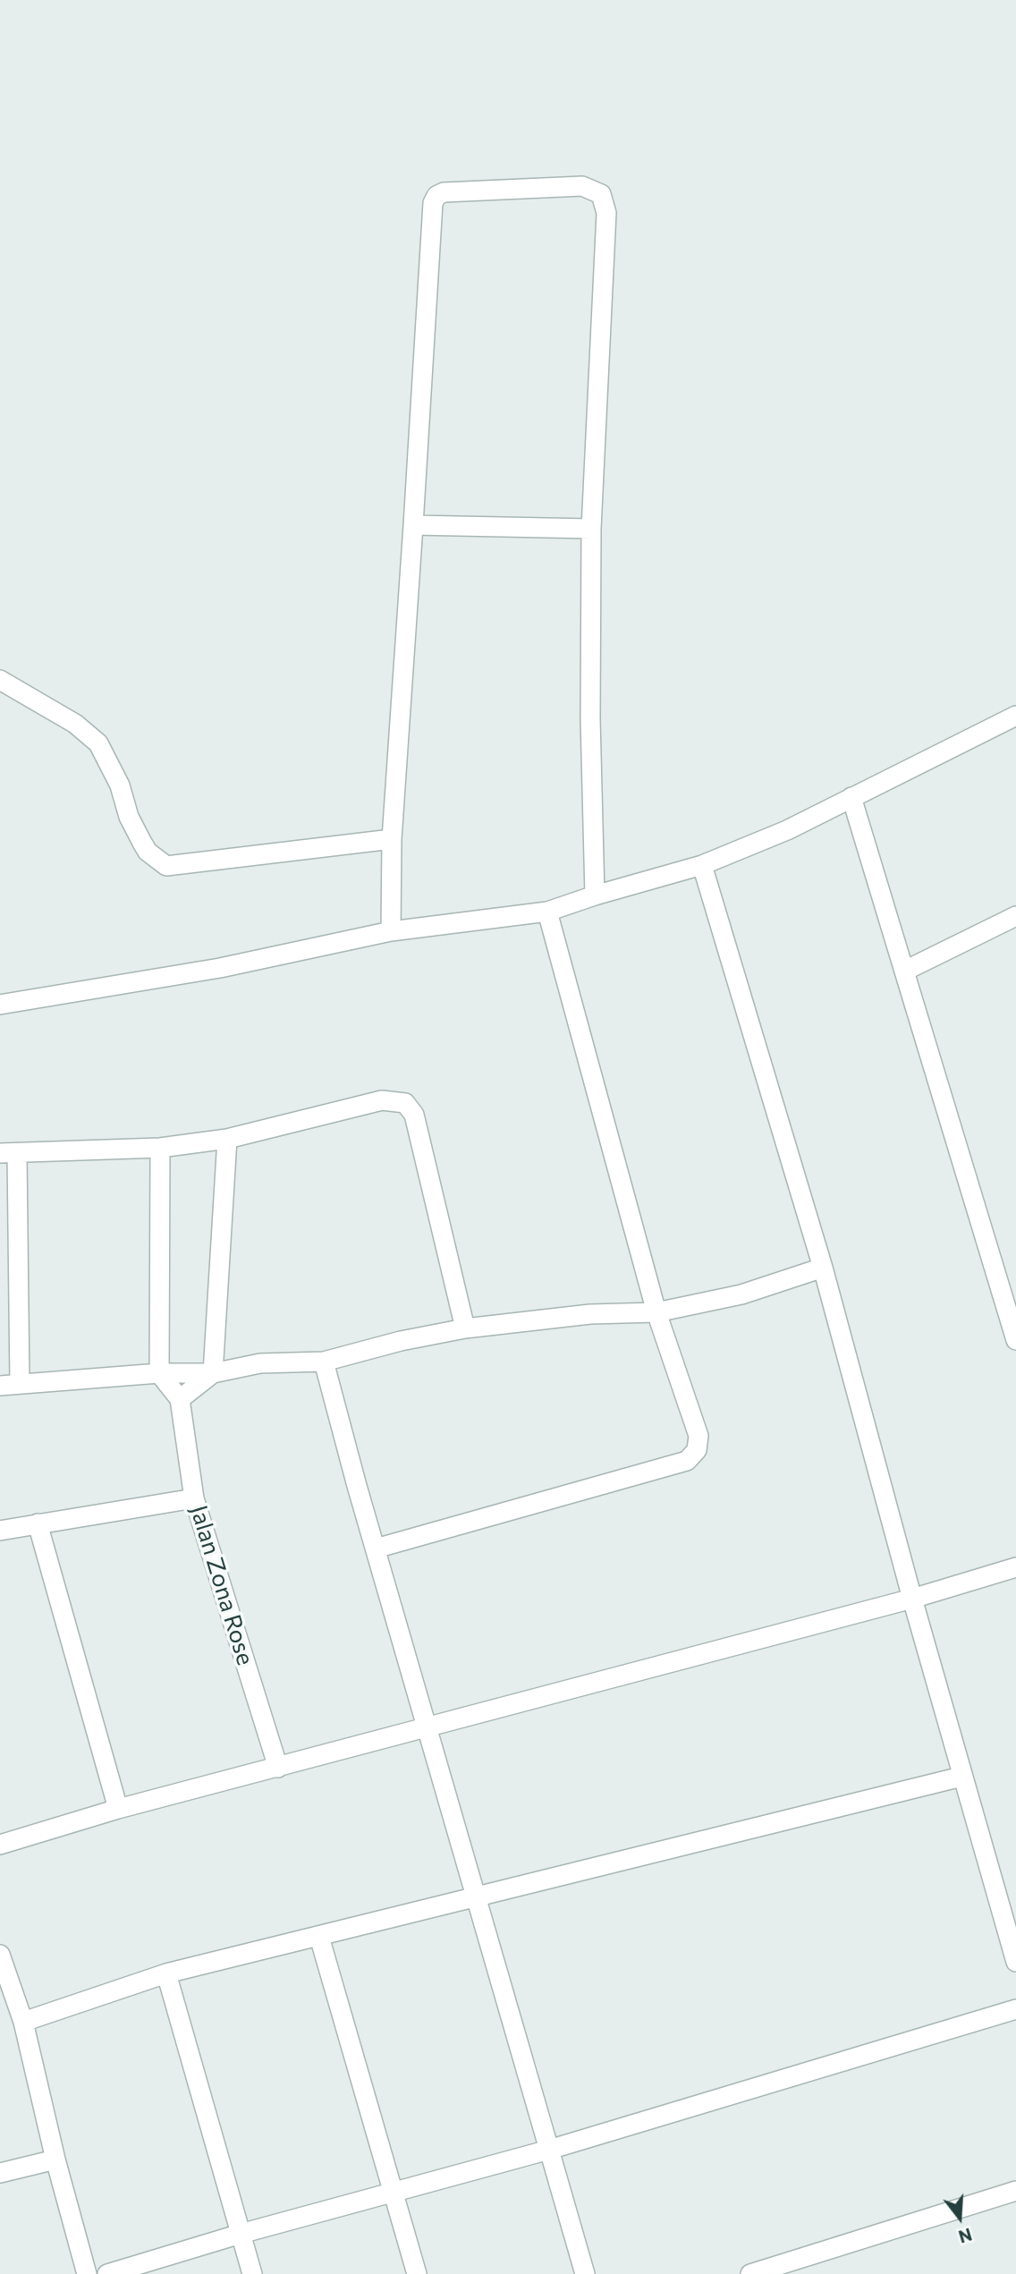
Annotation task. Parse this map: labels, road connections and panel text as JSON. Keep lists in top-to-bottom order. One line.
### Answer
{"streets":{"street":["Jalan Zona Rose"]},"north":"bottom"}
